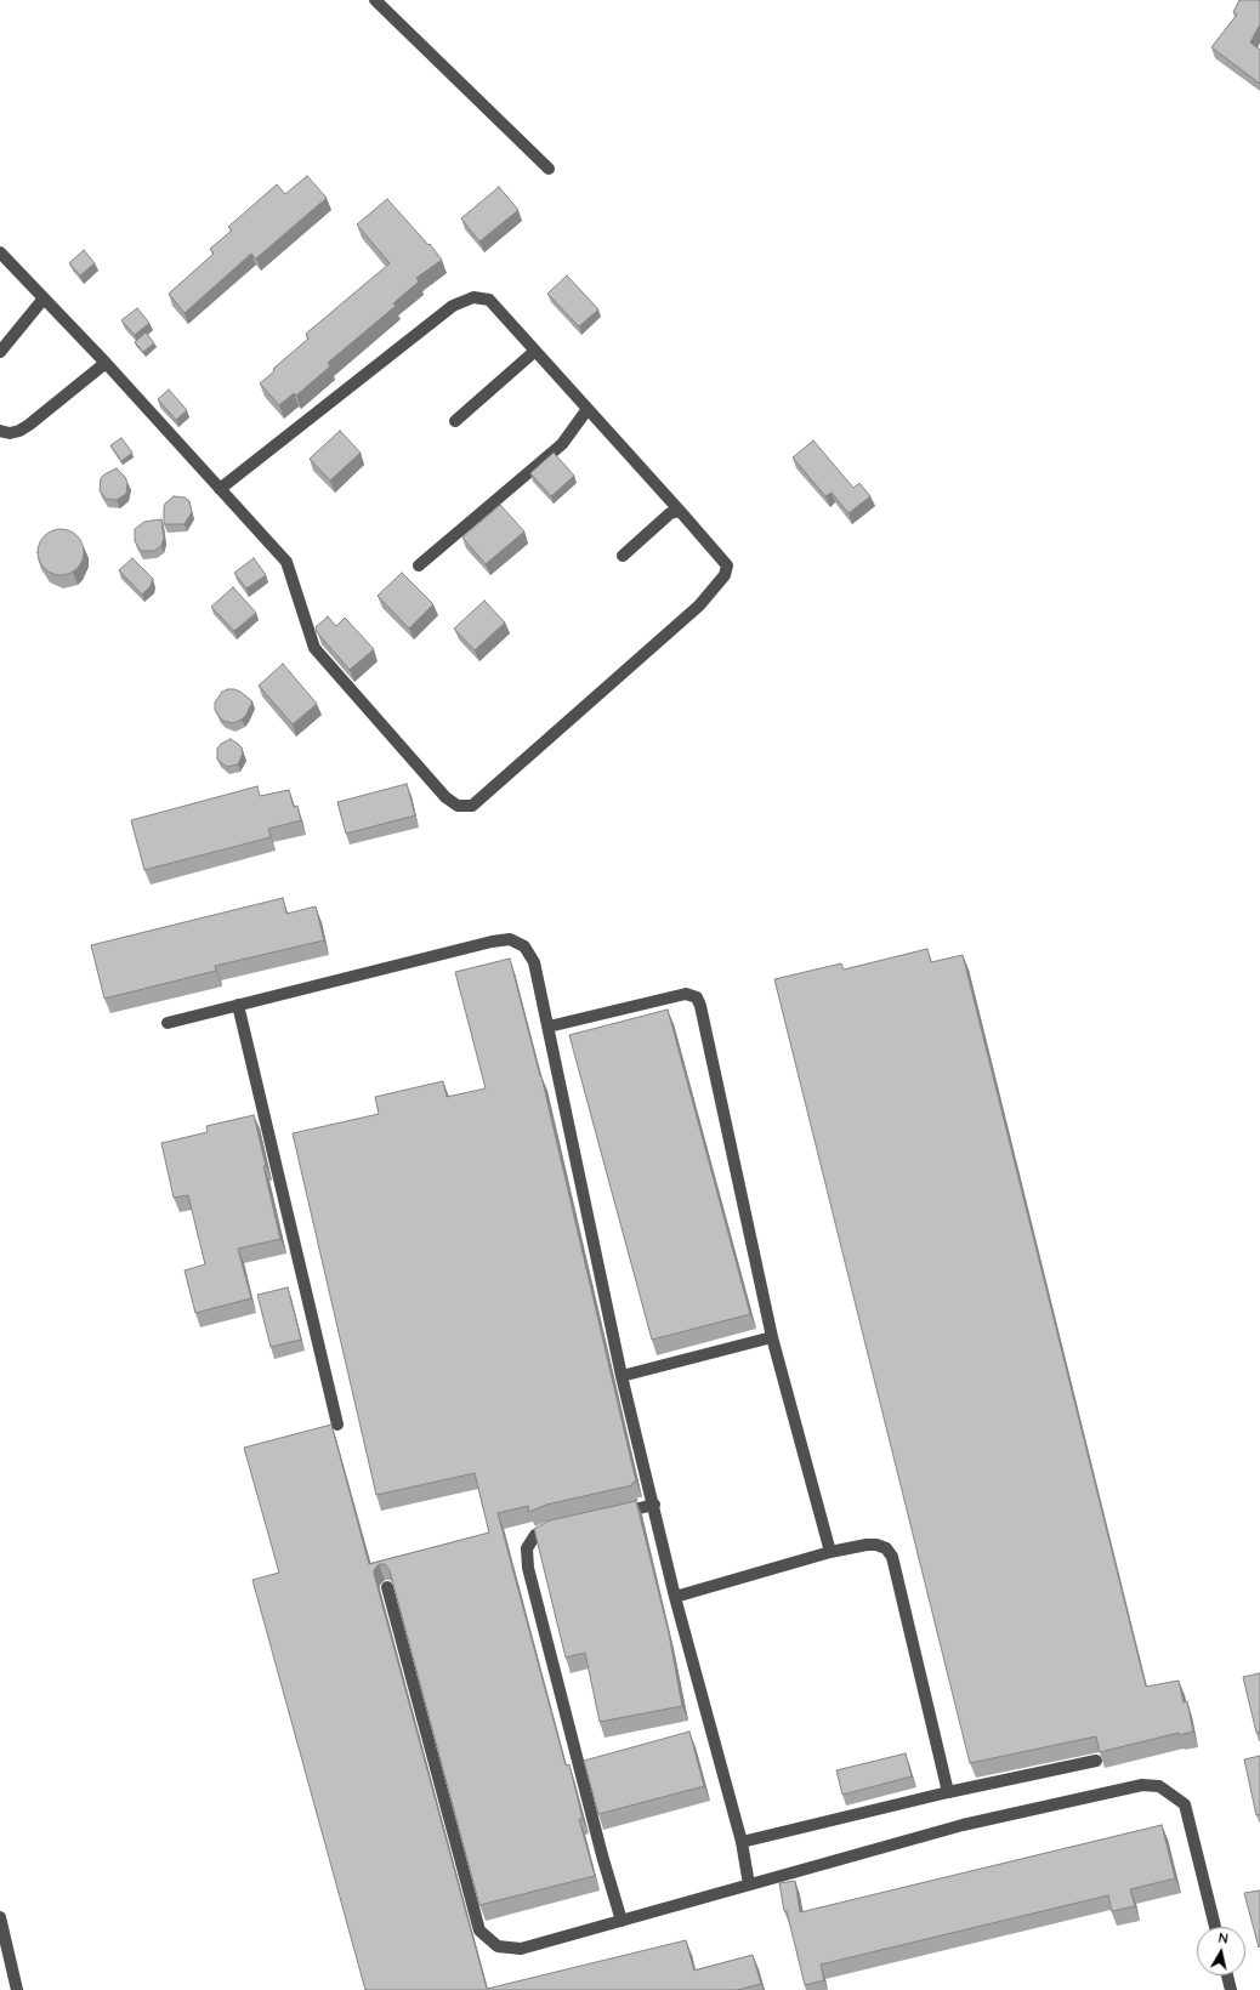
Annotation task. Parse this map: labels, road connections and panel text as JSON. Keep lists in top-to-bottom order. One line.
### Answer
{"north":"top"}
